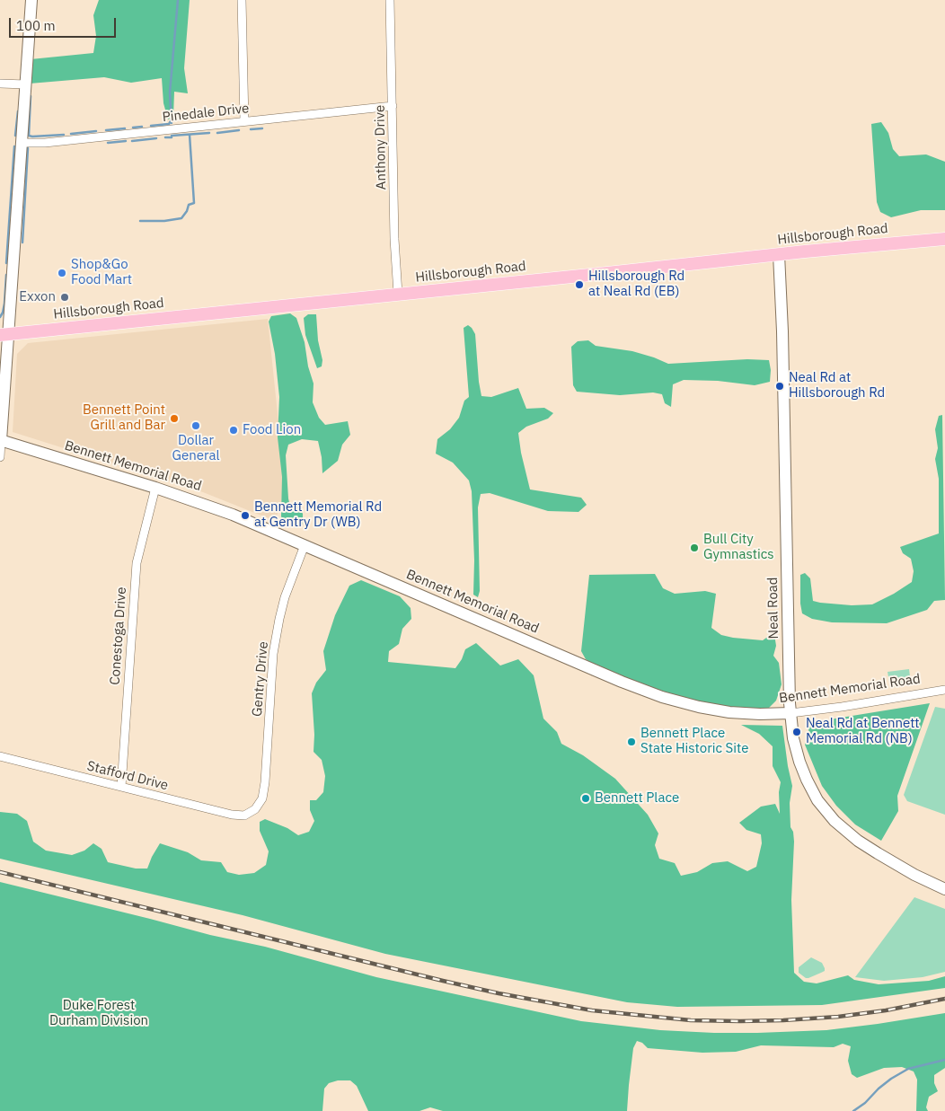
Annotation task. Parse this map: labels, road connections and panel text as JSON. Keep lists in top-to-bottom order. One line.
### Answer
{"streets":{"main road":["Hillsborough Road"],"street":["Pinedale Drive","Anthony Drive","Bennett Memorial Road","Neal Road","Conestoga Drive","Gentry Drive","Stafford Drive"]},"crossings":[["Pinedale Drive","Anthony Drive"],["Anthony Drive","Hillsborough Road"],["Hillsborough Road","Neal Road"],["Bennett Memorial Road","Neal Road"],["Bennett Memorial Road","Conestoga Drive"],["Bennett Memorial Road","Gentry Drive"],["Conestoga Drive","Stafford Drive"],["Gentry Drive","Stafford Drive"]],"parks":["Duke Forest Durham Division"],"places":["Shop&Go Food Mart","Hillsborough Rd at Neal Rd (EB)","Exxon","Neal Rd at Hillsborough Rd","Bennett Point Grill and Bar","Dollar General","Food Lion","Bennett Memorial Rd at Gentry Dr (WB)","Bull City Gymnastics","Neal Rd at Bennett Memorial Rd (NB)","Bennett Place State Historic Site","Bennett Place"],"scale_bar":"100 m"}
